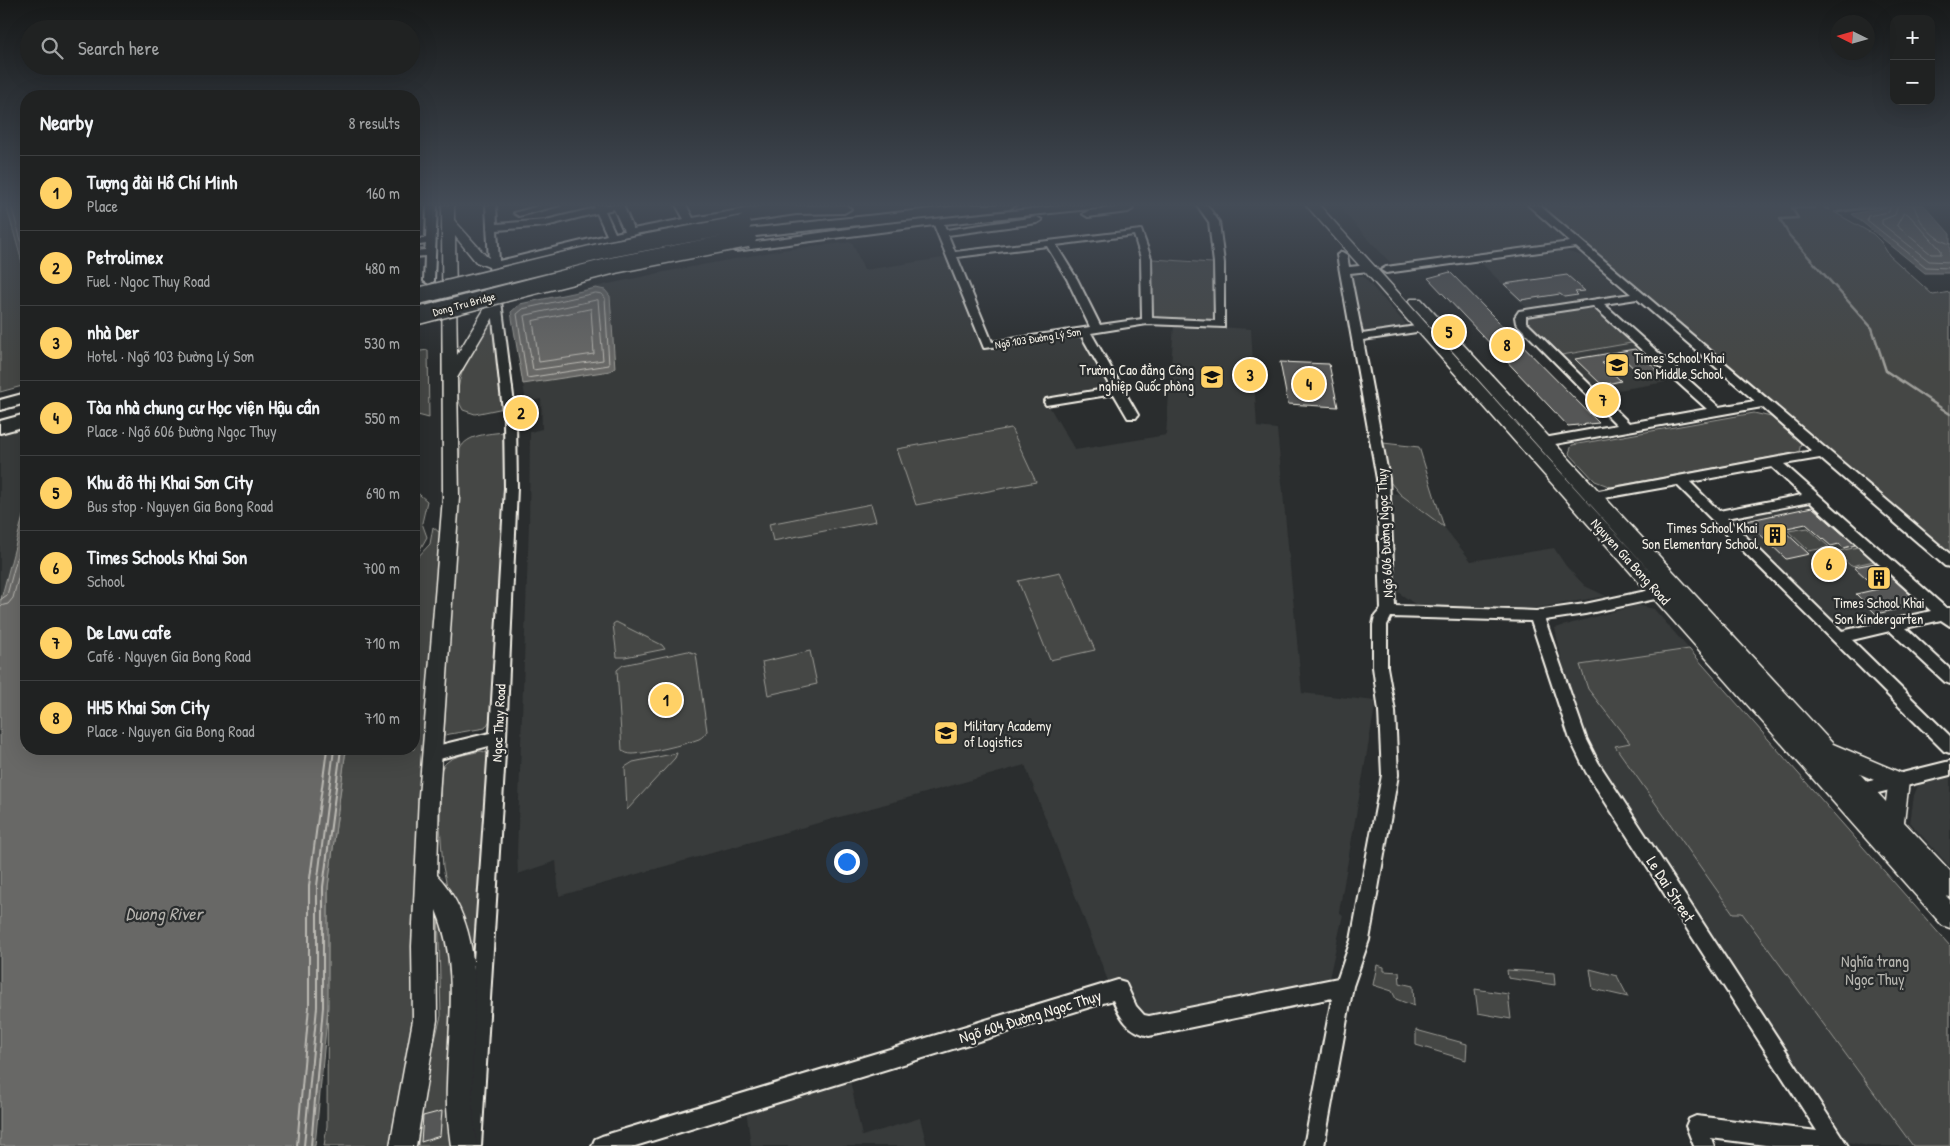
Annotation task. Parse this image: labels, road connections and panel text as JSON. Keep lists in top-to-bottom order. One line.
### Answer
{"streets":{"highway":["Dong Tru Bridge"],"main road":["Nguyen Gia Bong Road"],"street":["Ngõ 103 Đường Lý Sơn","Ngõ 606 Đường Ngọc Thụy","Ngoc Thuy Road","Le Dai Street","Ngõ 604 Đường Ngọc Thụy"]},"crossings":[["Ngõ 606 Đường Ngọc Thụy","Ngõ 604 Đường Ngọc Thụy"]],"water":["Duong River"],"parks":["Nghĩa trang Ngọc Thuỵ"],"places":{"school or university":["Times School Khai Son Middle School","Trường Cao đẳng Công nghiệp Quốc phòng","Military Academy of Logistics"],"building":["Times School Khai Son Elementary School","Times School Khai Son Kindergarten"]},"north":"left","page":{"map_buttons":["+","−"],"search":"Search here","heading":["Nearby","8 results"],"list":[{"mark":"1","name":"Tượng đài Hồ Chí Minh","note":"Place","value":"160 m"},{"mark":"2","name":"Petrolimex","note":"Fuel · Ngoc Thuy Road","value":"480 m"},{"mark":"3","name":"nhà Der","note":"Hotel · Ngõ 103 Đường Lý Sơn","value":"530 m"},{"mark":"4","name":"Tòa nhà chung cư Học viện Hậu cần","note":"Place · Ngõ 606 Đường Ngọc Thụy","value":"550 m"},{"mark":"5","name":"Khu đô thị Khai Sơn City","note":"Bus stop · Nguyen Gia Bong Road","value":"690 m"},{"mark":"6","name":"Times Schools Khai Son","note":"School","value":"700 m"},{"mark":"7","name":"De Lavu cafe","note":"Café · Nguyen Gia Bong Road","value":"710 m"},{"mark":"8","name":"HH5 Khai Sơn City","note":"Place · Nguyen Gia Bong Road","value":"710 m"}],"pins":["5","8","3","4","7","2","6","1"]}}
